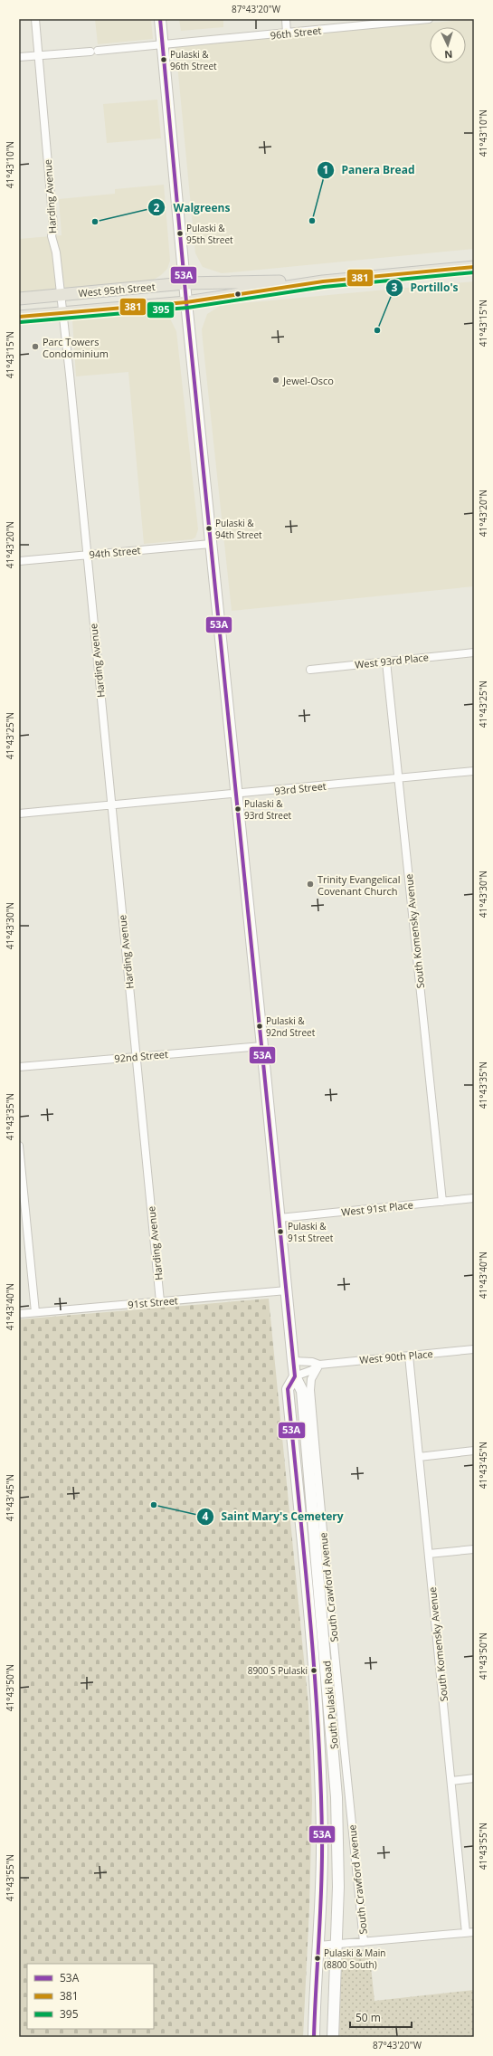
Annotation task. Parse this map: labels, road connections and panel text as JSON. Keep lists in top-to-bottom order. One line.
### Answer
{"streets":{"main road":["West 95th Street","South Pulaski Road"],"street":["96th Street","Harding Avenue","94th Street","West 93rd Place","93rd Street","South Komensky Avenue","92nd Street","West 91st Place","91st Street","West 90th Place","South Crawford Avenue"]},"crossings":[["96th Street","South Pulaski Road"],["Harding Avenue","West 95th Street"],["Harding Avenue","94th Street"],["Harding Avenue","93rd Street"],["Harding Avenue","92nd Street"],["Harding Avenue","91st Street"],["West 95th Street","South Pulaski Road"],["94th Street","South Pulaski Road"],["West 93rd Place","South Komensky Avenue"],["93rd Street","South Komensky Avenue"],["93rd Street","South Pulaski Road"],["South Komensky Avenue","West 91st Place"],["South Komensky Avenue","West 90th Place"],["92nd Street","South Pulaski Road"],["West 91st Place","South Pulaski Road"],["91st Street","South Pulaski Road"],["West 90th Place","South Crawford Avenue"],["West 90th Place","South Pulaski Road"]],"places":["Pulaski & 96th Street","Panera Bread","Walgreens","Pulaski & 95th Street","Portillo's","Parc Towers Condominium","Jewel-Osco","Pulaski & 94th Street","Pulaski & 93rd Street","Trinity Evangelical Covenant Church","Pulaski & 92nd Street","Pulaski & 91st Street","Saint Mary's Cemetery","8900 S Pulaski","Pulaski & Main (8800 South)"],"lines":["transit line 53A","transit line 381","transit line 395"],"legend":["53A","381","395"],"scale_bar":"50 m","north":"bottom","coordinates":["87°43'20\"W","41°43'10\"N","41°43'15\"N","41°43'20\"N","41°43'25\"N","41°43'30\"N","41°43'35\"N","41°43'40\"N","41°43'45\"N","41°43'50\"N","41°43'55\"N"]}
